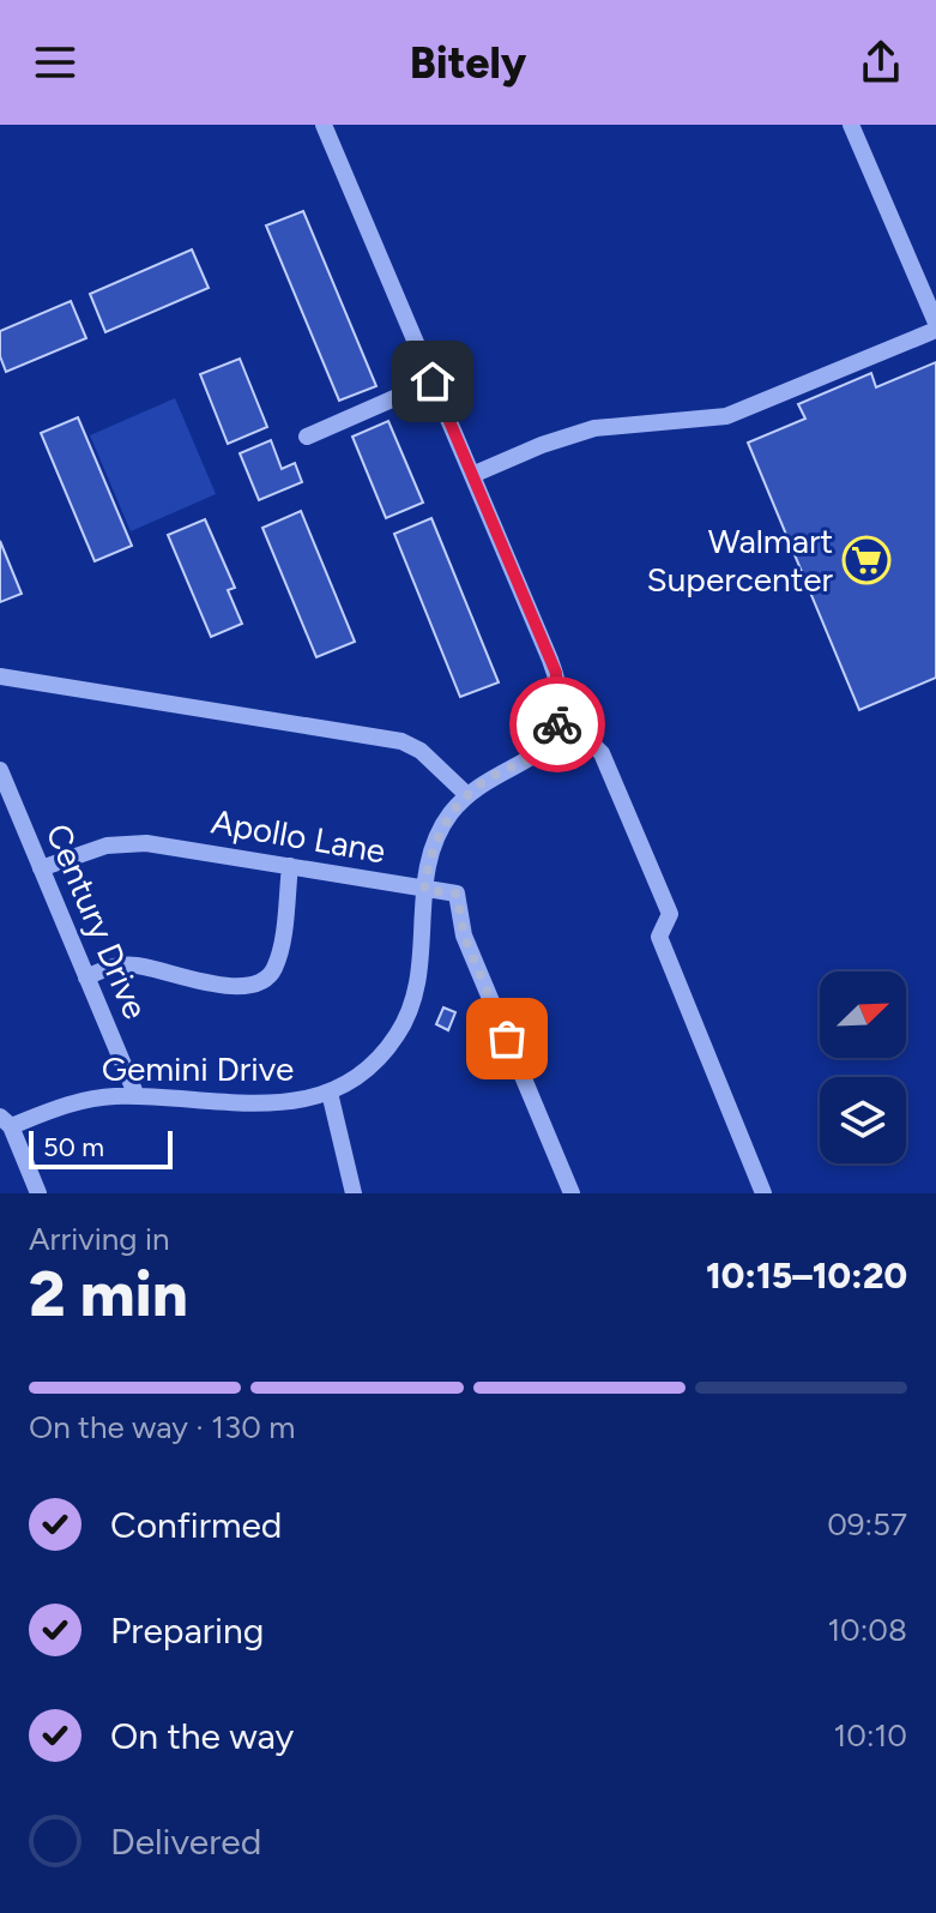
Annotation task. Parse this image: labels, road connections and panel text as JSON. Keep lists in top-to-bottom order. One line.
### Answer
{"streets":{"street":["Apollo Lane","Century Drive","Gemini Drive"]},"crossings":[["Apollo Lane","Century Drive"],["Apollo Lane","Gemini Drive"],["Century Drive","Gemini Drive"]],"places":{"supermarket":["Walmart Supercenter"]},"scale_bar":"50 m","north":"top right","page":{"header":"Bitely","scale":"50 m","heading":["2 min","Arriving in","10:15–10:20"],"bar":"On the way · 130 m","list":[["Confirmed","09:57"],["Preparing","10:08"],["On the way","10:10"],"Delivered"]}}
